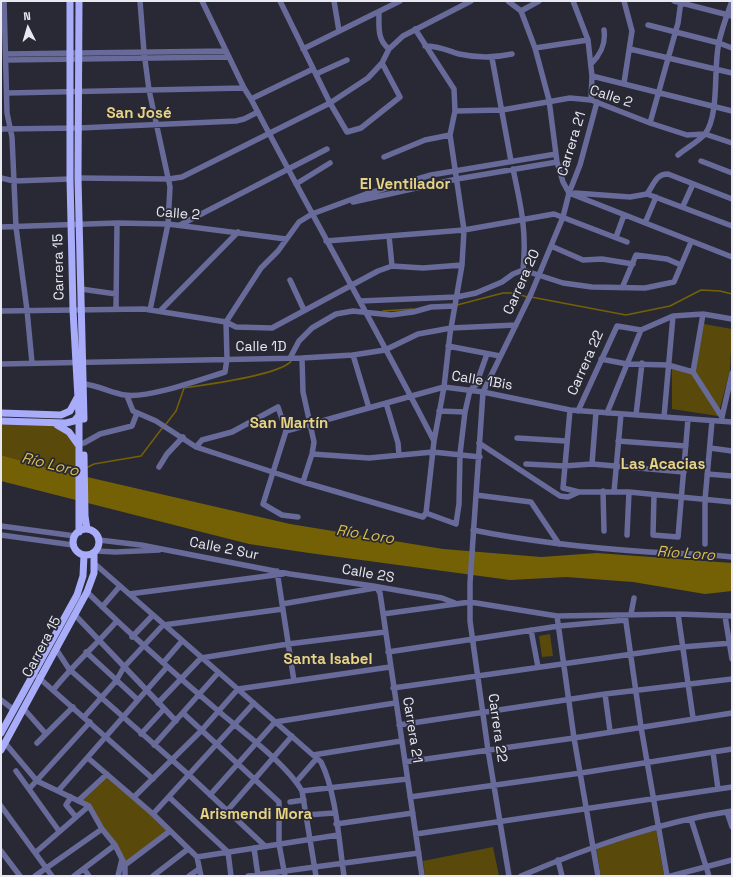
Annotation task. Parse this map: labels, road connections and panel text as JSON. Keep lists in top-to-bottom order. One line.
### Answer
{"streets":{"main road":["Carrera 15"],"street":["Calle 2","Carrera 21","Carrera 20","Calle 1D","Carrera 22","Calle 1Bis","Calle 2 Sur","Calle 2S"]},"crossings":[["Calle 2","Carrera 21"],["Calle 2","Carrera 15"],["Carrera 21","Carrera 20"],["Carrera 21","Calle 2S"],["Carrera 15","Calle 1D"],["Carrera 15","Calle 2 Sur"],["Carrera 20","Calle 1D"],["Carrera 20","Carrera 22"],["Carrera 20","Calle 1Bis"],["Carrera 22","Calle 1Bis"],["Calle 2 Sur","Calle 2S"]],"districts":["San José","El Ventilador","San Martín","Las Acacias","Santa Isabel","Arismendi Mora"],"water":["Río Loro"],"north":"top"}
